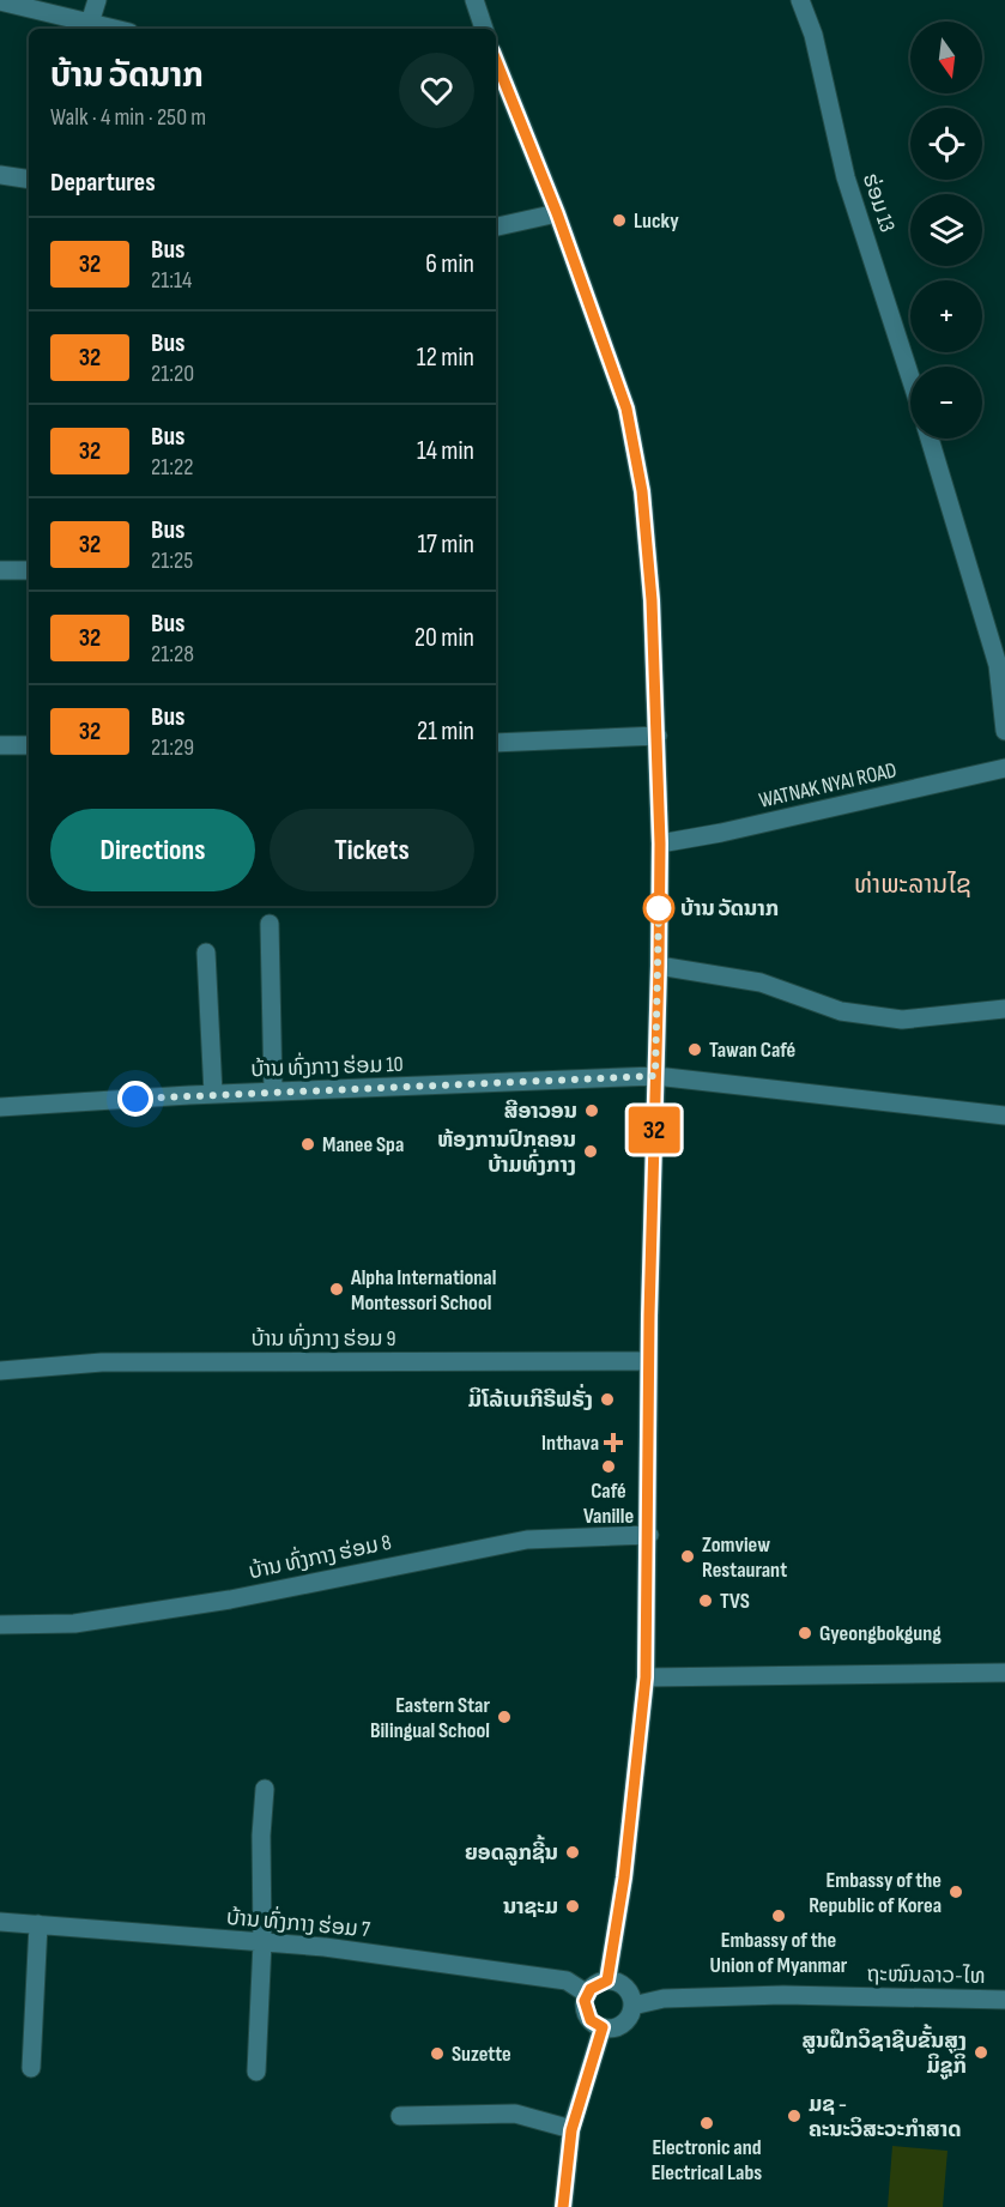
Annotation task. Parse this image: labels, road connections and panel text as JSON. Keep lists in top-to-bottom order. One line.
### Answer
{"streets":{"street":["ຮ່ອມ 13","WATNAK NYAI ROAD","ບ້ານ ທົ່ງກາງ ຮ່ອມ 10","ບ້ານ ທົ່ງກາງ ຮ່ອມ 9","ບ້ານ ທົ່ງກາງ ຮ່ອມ 8","ບ້ານ ທົ່ງກາງ ຮ່ອມ 7","ຖະໜົນລາວ-ໄທ"]},"crossings":[["ບ້ານ ທົ່ງກາງ ຮ່ອມ 7","ຖະໜົນລາວ-ໄທ"]],"districts":["ທ່າພະລານໄຊ"],"places":{"other":["Lucky","ບ້ານ ວັດນາກ","Tawan Café","ສີອາວອນ","Manee Spa","ຫ້ອງການປົກຄອນ ບ້າມທົ່ງກາງ","Alpha International Montessori School","ມິໂລ້ເບເກີຣີຟຣັ່ງ","Café Vanille","Zomview Restaurant","TVS","Gyeongbokgung","Eastern Star Bilingual School","ຍອດລູກຊີ້ນ","Embassy of the Republic of Korea","ນາຊະມ","Embassy of the Union of Myanmar","ສູນຝຶກວິຊາຊີບຂັ້ນສູງ ມິຊູກິ","Suzette","ມຊ - ຄະນະວິສະວະກຳສາດ","Electronic and Electrical Labs"],"health":["Inthava"]},"lines":["bus line 32"],"north":"bottom","page":{"on_map":"32","map_buttons":["+","−"],"heading":[["ບ້ານ ວັດນາກ","Walk · 4 min · 250 m"],"Departures"],"list":[{"mark":"32","name":"Bus","note":"21:14","value":"6 min"},{"mark":"32","name":"Bus","note":"21:20","value":"12 min"},{"mark":"32","name":"Bus","note":"21:22","value":"14 min"},{"mark":"32","name":"Bus","note":"21:25","value":"17 min"},{"mark":"32","name":"Bus","note":"21:28","value":"20 min"},{"mark":"32","name":"Bus","note":"21:29","value":"21 min"}],"buttons":["Directions","Tickets"]}}
